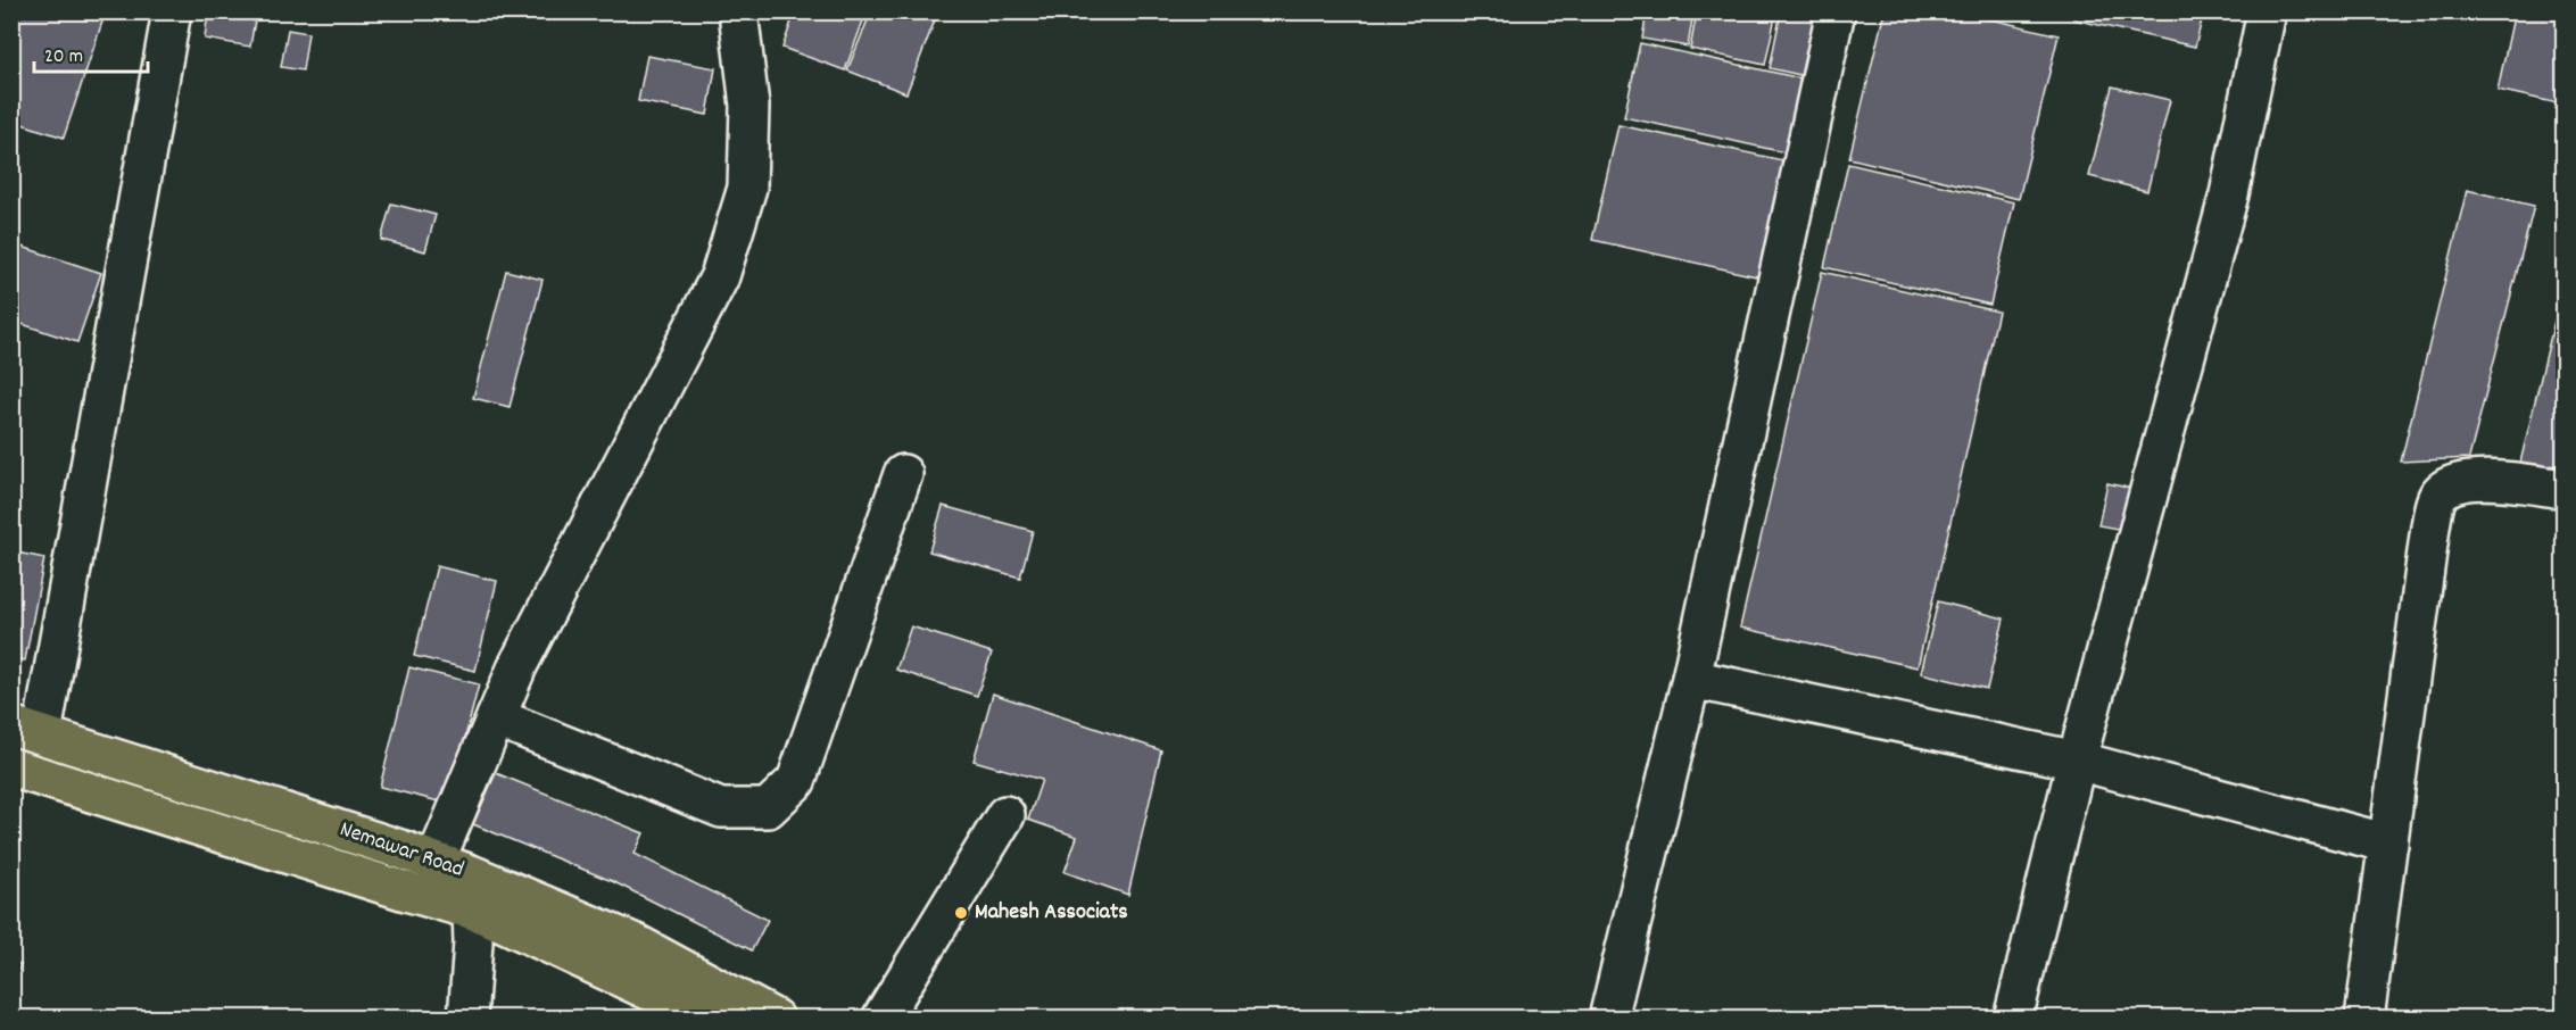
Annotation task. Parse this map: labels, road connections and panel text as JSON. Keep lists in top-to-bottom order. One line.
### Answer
{"streets":{"highway":["Nemawar Road"]},"places":["Mahesh Associats"],"scale_bar":"20 m"}
